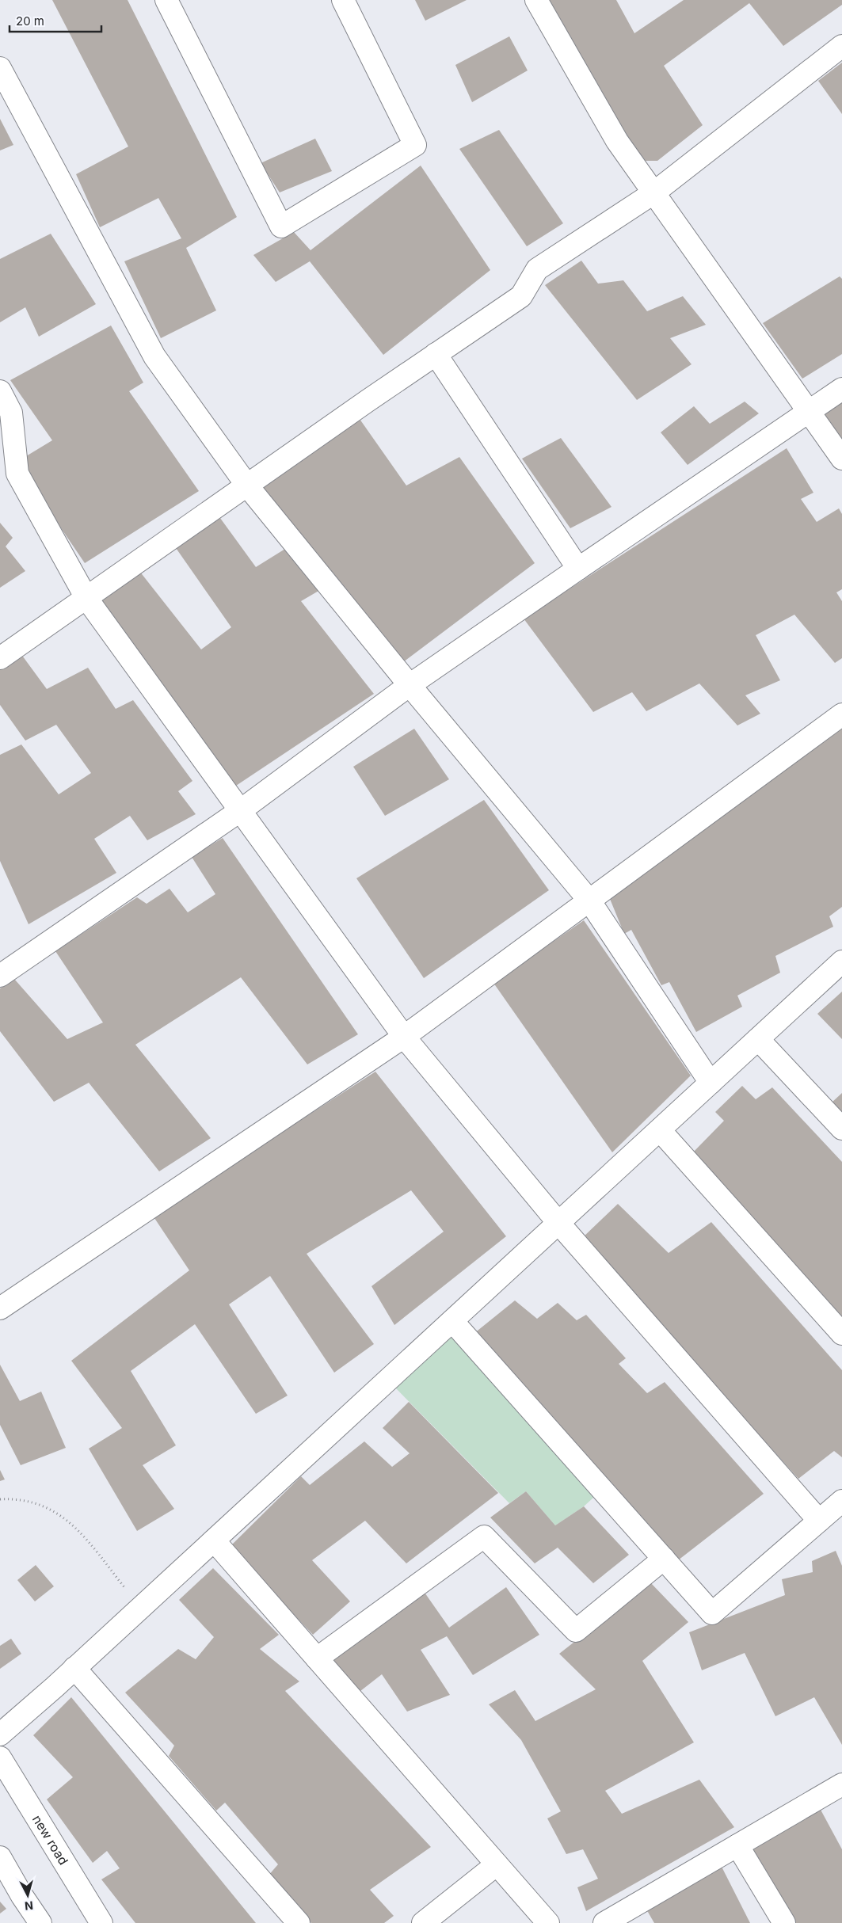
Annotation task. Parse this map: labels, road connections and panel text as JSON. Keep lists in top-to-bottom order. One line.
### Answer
{"streets":{"street":["new road"]},"scale_bar":"20 m","north":"bottom"}
